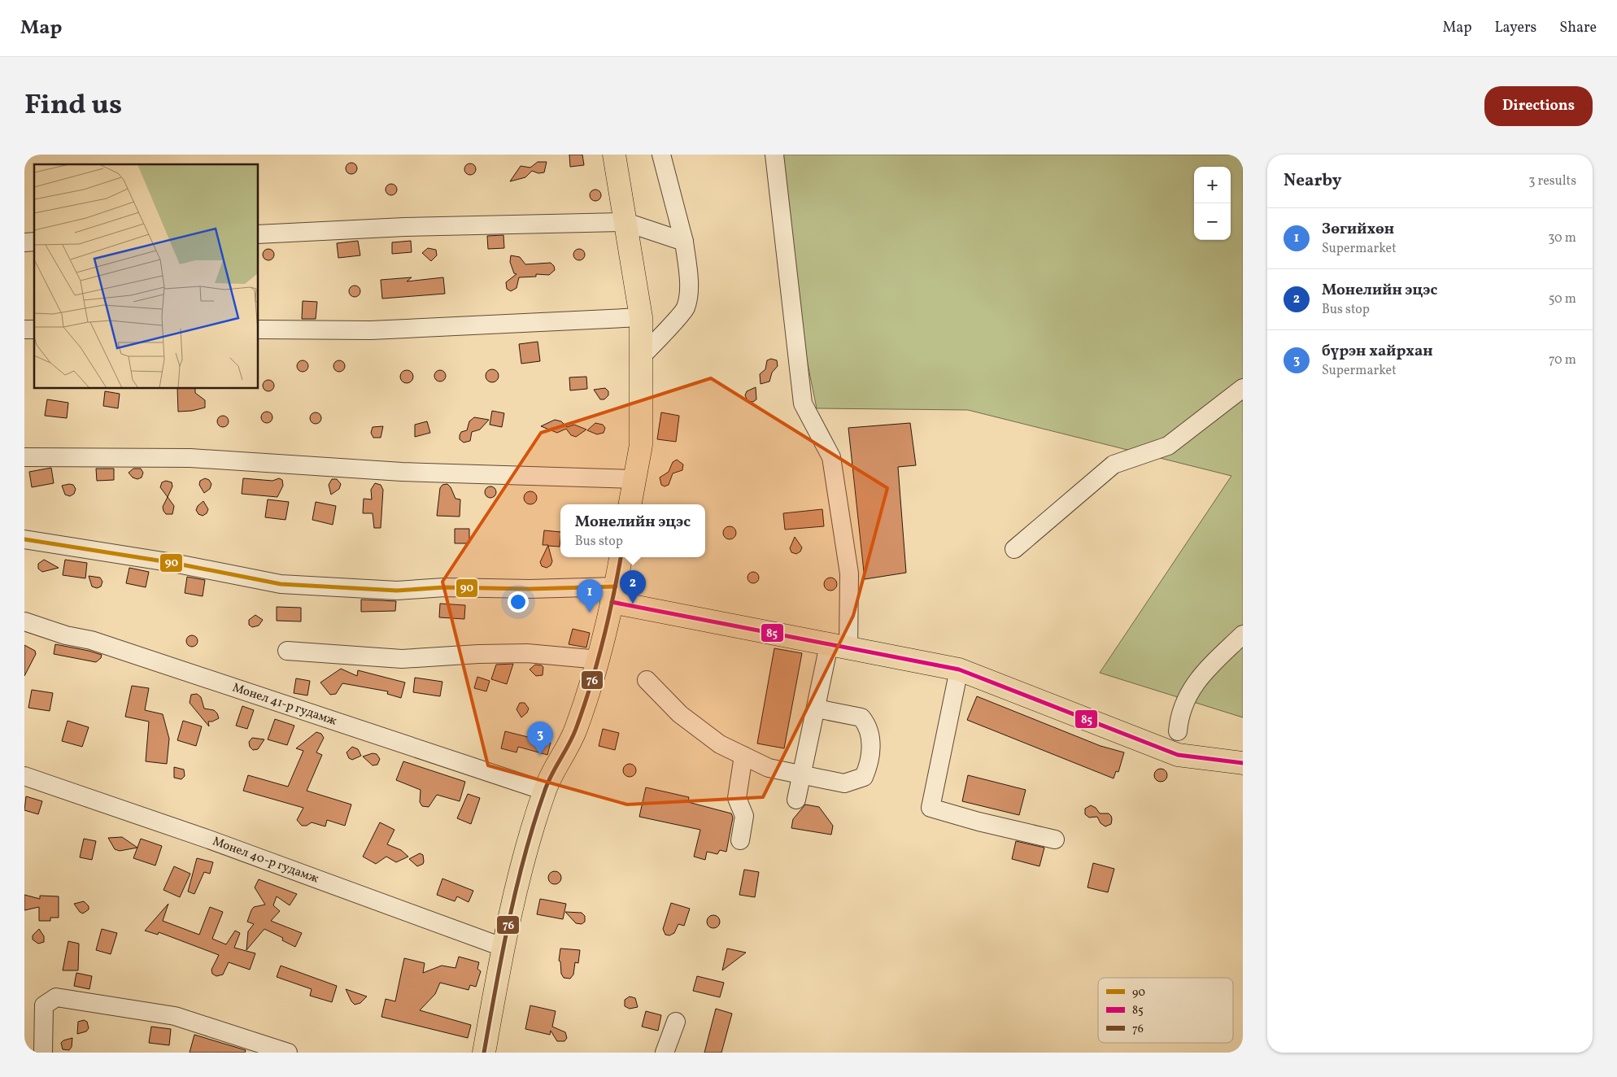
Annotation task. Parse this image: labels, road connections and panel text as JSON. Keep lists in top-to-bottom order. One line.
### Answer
{"streets":{"street":["Монел 41-р гудамж","Монел 40-р гудамж"]},"lines":["transit line 90","transit line 76","transit line 85"],"legend":["90","85","76"],"page":{"header":"Map","nav":["Map","Layers","Share"],"title":"Find us","buttons":"Directions","heading":["Nearby","3 results"],"map_buttons":["+","−"],"list":[{"mark":"1","name":"Зөгийхөн","note":"Supermarket","value":"30 m"},{"mark":"2","name":"Монелийн эцэс","note":"Bus stop","value":"50 m"},{"mark":"3","name":"бүрэн хайрхан","note":"Supermarket","value":"70 m"}],"popup":["Монелийн эцэс","Bus stop"],"pins":["2","1","3"]}}
